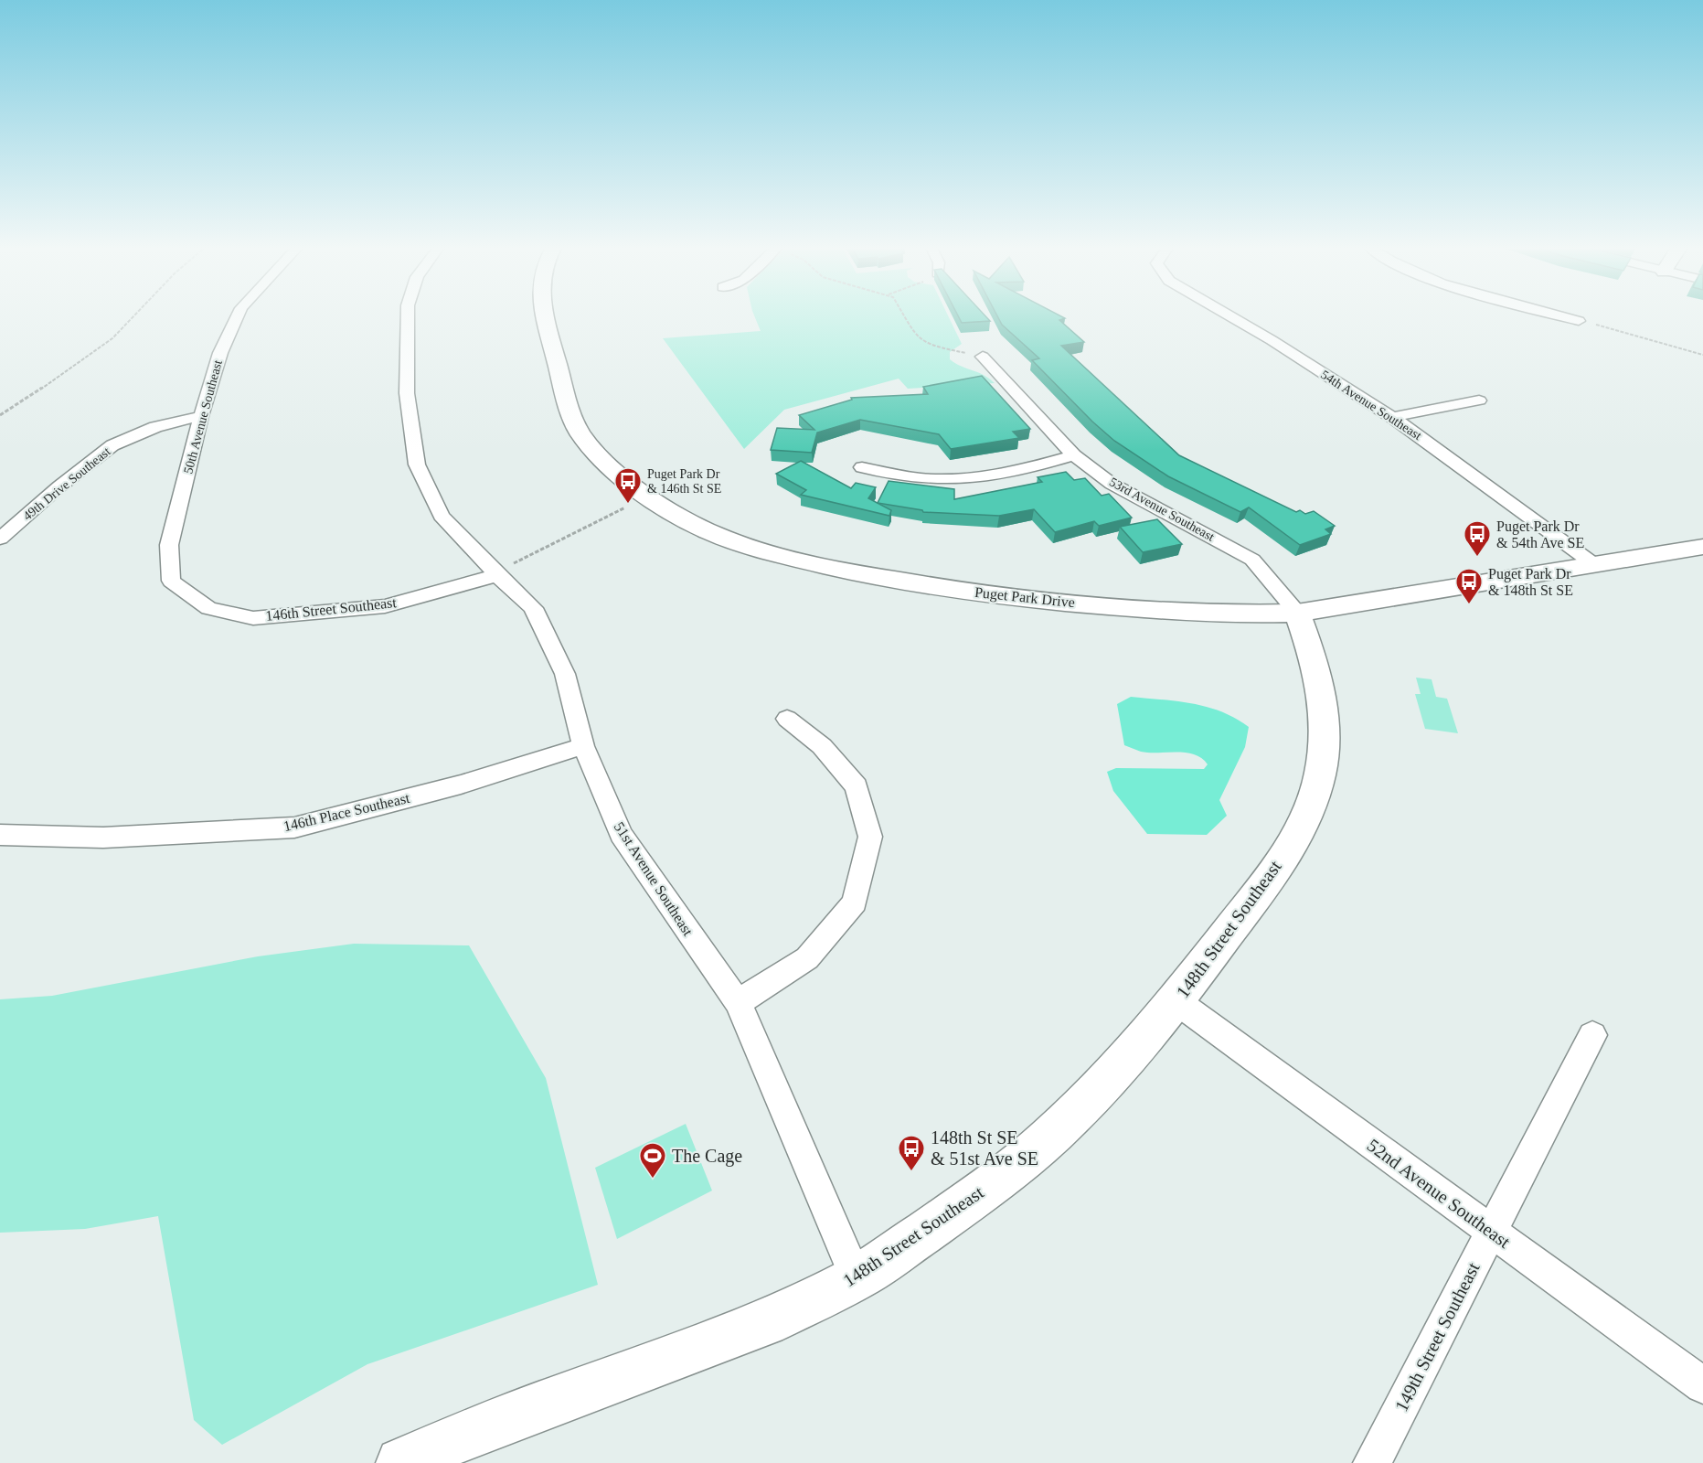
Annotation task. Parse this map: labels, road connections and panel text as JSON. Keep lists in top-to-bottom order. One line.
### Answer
{"streets":{"street":["54th Avenue Southeast","50th Avenue Southeast","49th Drive Southeast","53rd Avenue Southeast","Puget Park Drive","146th Street Southeast","146th Place Southeast","51st Avenue Southeast","148th Street Southeast","52nd Avenue Southeast","149th Street Southeast"]},"crossings":[["54th Avenue Southeast","Puget Park Drive"],["50th Avenue Southeast","49th Drive Southeast"],["50th Avenue Southeast","146th Street Southeast"],["53rd Avenue Southeast","Puget Park Drive"],["53rd Avenue Southeast","148th Street Southeast"],["Puget Park Drive","148th Street Southeast"],["146th Street Southeast","51st Avenue Southeast"],["146th Place Southeast","51st Avenue Southeast"],["51st Avenue Southeast","148th Street Southeast"],["148th Street Southeast","52nd Avenue Southeast"],["52nd Avenue Southeast","149th Street Southeast"]],"places":{"bus stop":["Puget Park Dr & 146th St SE","Puget Park Dr & 54th Ave SE","Puget Park Dr & 148th St SE","148th St SE & 51st Ave SE"],"sports":["The Cage"]}}
